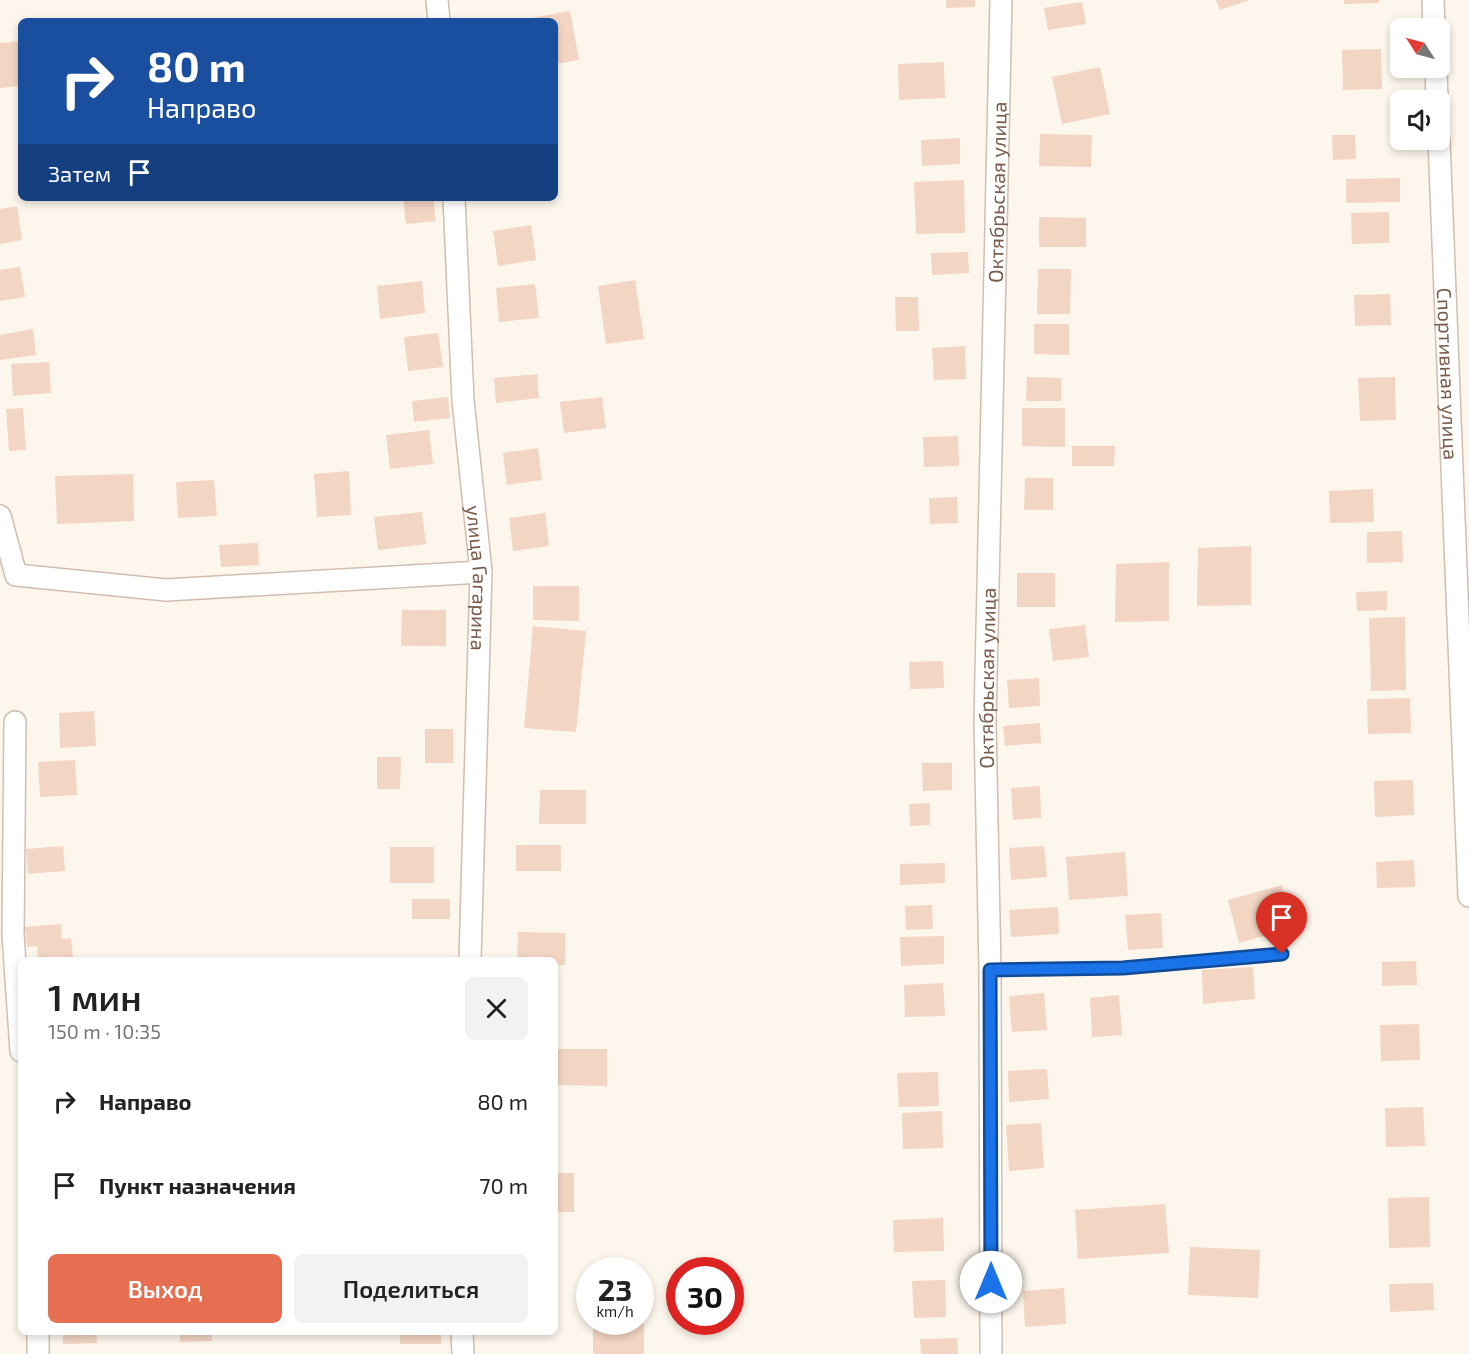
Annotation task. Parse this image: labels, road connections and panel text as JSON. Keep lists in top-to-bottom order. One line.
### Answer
{"streets":{"street":["Октябрьская улица","Спортивная улица","улица Гагарина"]},"north":"top left","page":{"turn":["80 m","Направо"],"then":"Затем","heading":["1 мин","150 m · 10:35"],"list":[{"name":"Направо","value":"80 m"},{"name":"Пункт назначения","value":"70 m"}],"buttons":["Выход","Поделиться"],"speed":"23 km/h","limit":"30"}}
